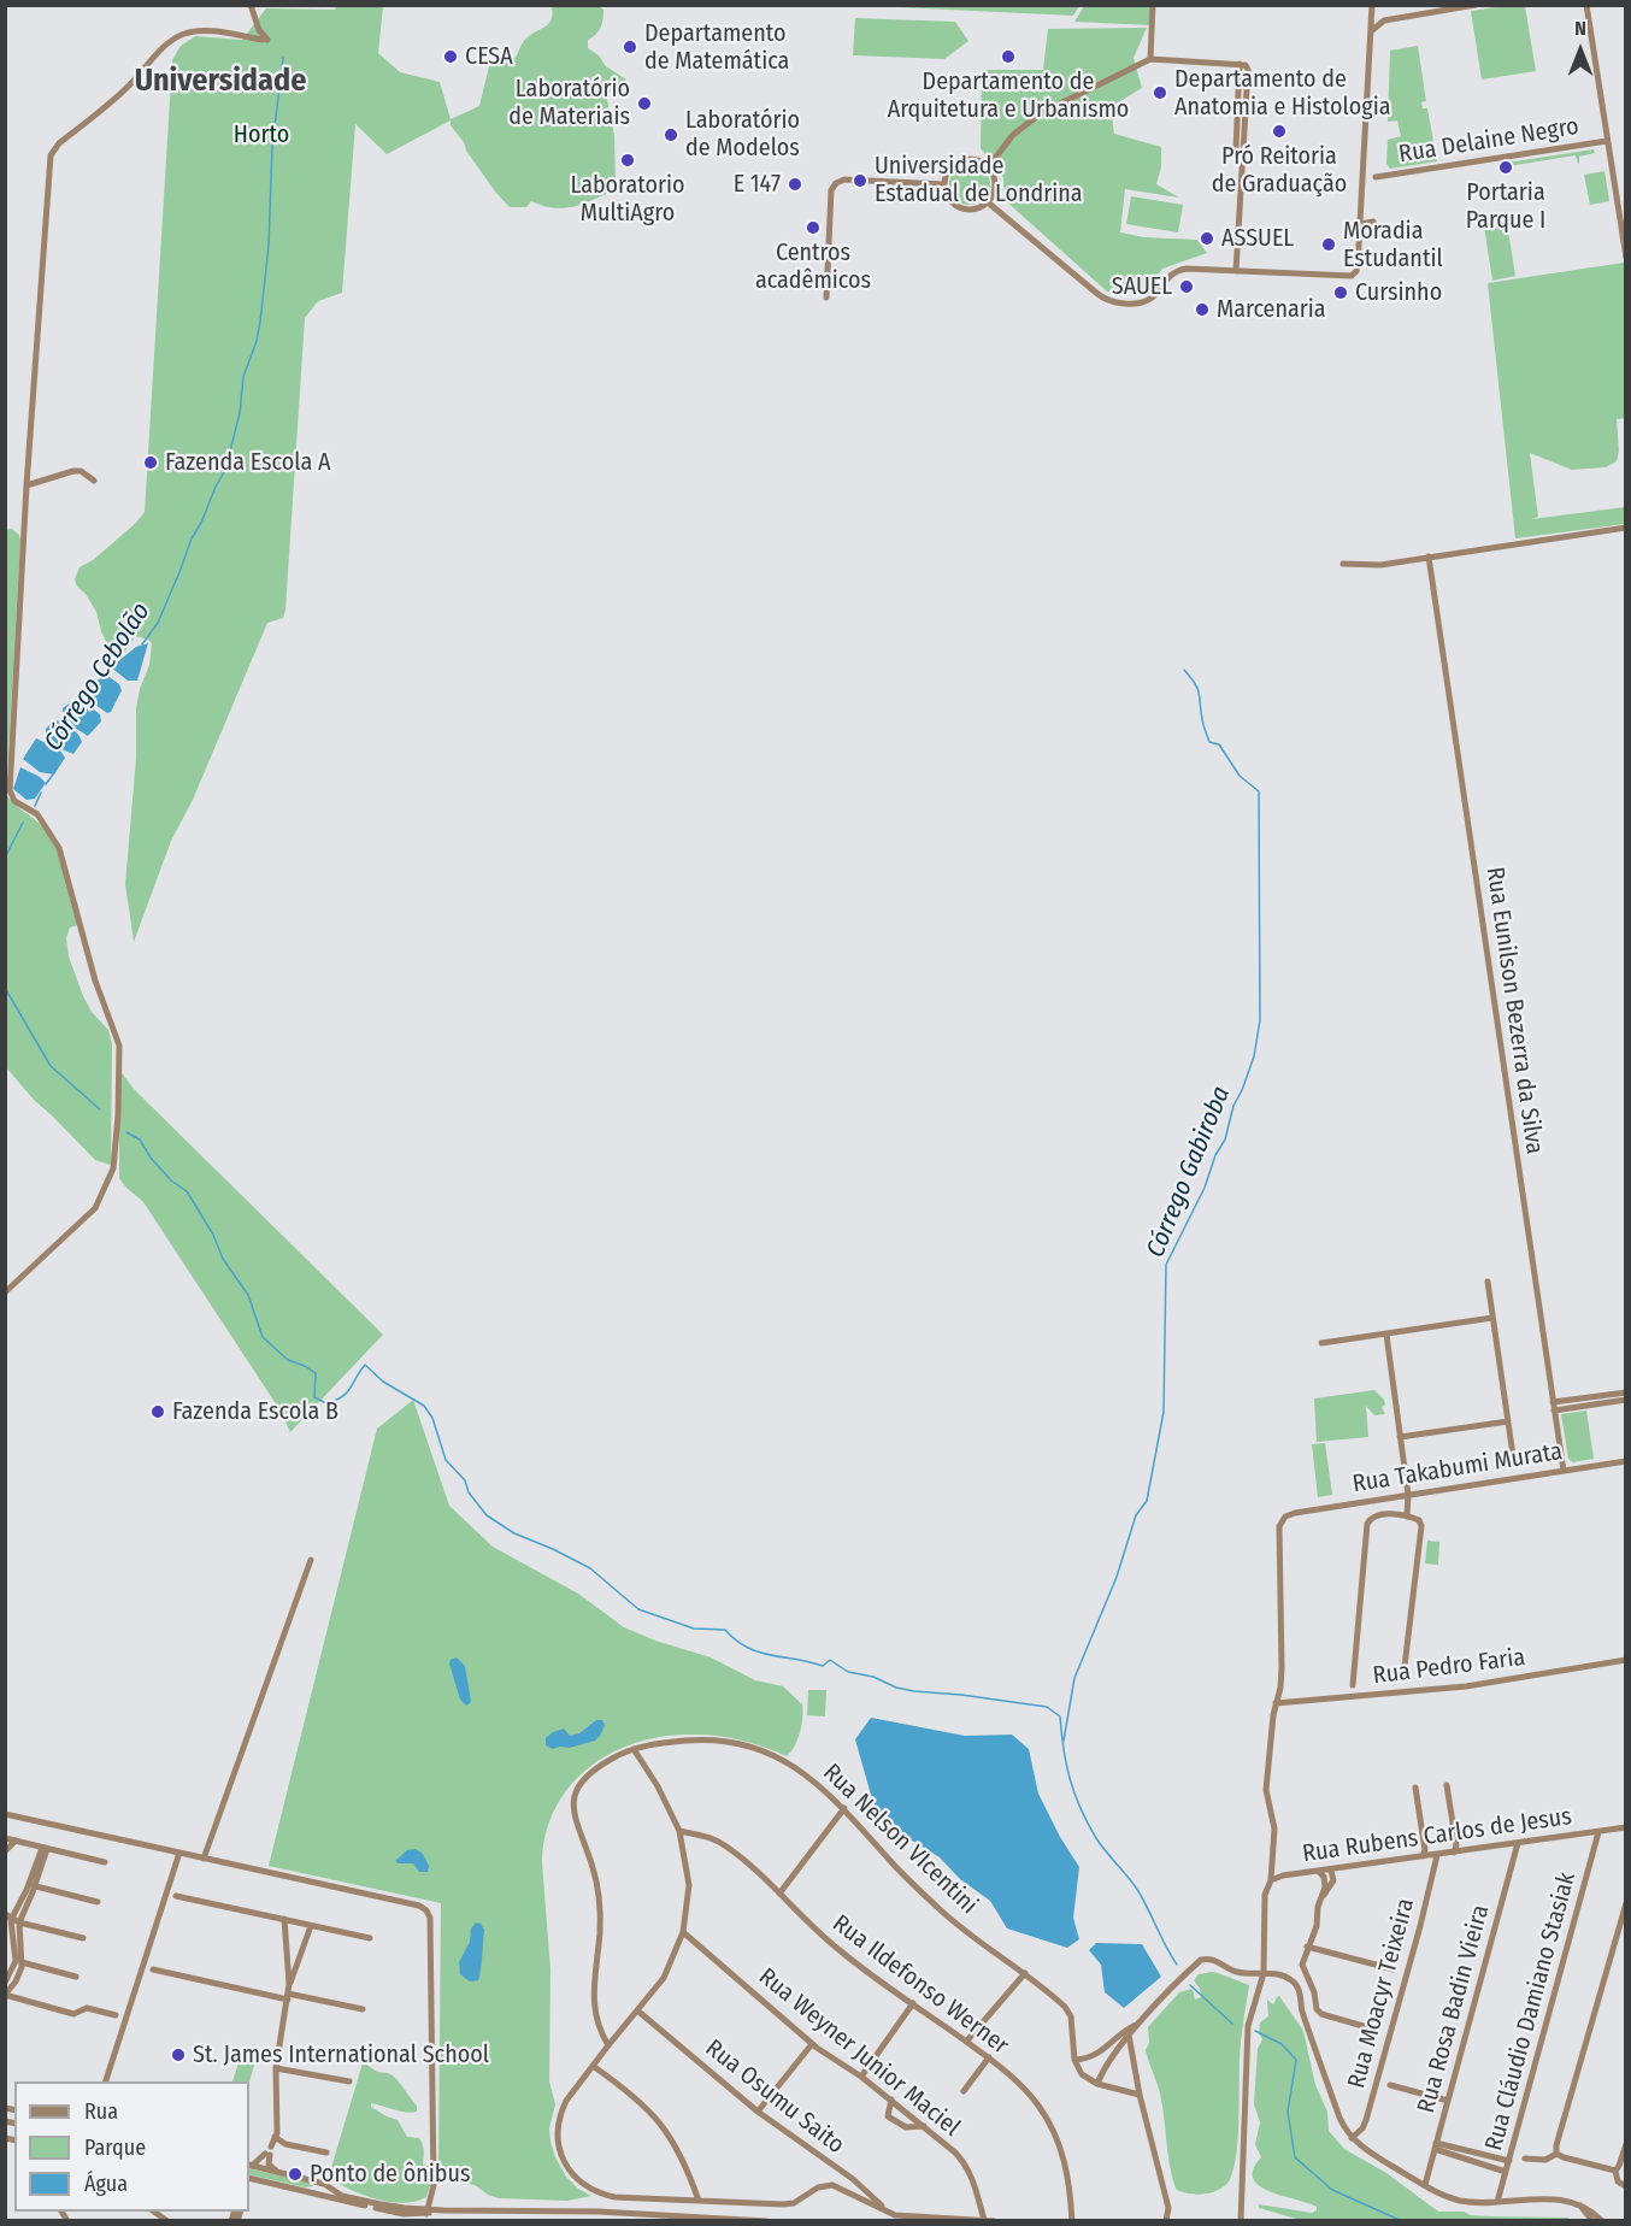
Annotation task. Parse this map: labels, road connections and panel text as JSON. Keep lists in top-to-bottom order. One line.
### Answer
{"streets":{"street":["Rua Delaine Negro","Rua Eunilson Bezerra da Silva","Rua Takabumi Murata","Rua Pedro Faria","Rua Rubens Carlos de Jesus","Rua Nelson VIcentini","Rua Ildefonso Werner","Rua Moacyr Teixeira","Rua Rosa Badin Vieira","Rua Cláudio Damiano Stasiak","Rua Weyner Junior Maciel","Rua Osumu Saito"]},"crossings":[["Rua Eunilson Bezerra da Silva","Rua Takabumi Murata"],["Rua Takabumi Murata","Rua Pedro Faria"],["Rua Rubens Carlos de Jesus","Rua Moacyr Teixeira"],["Rua Rubens Carlos de Jesus","Rua Rosa Badin Vieira"],["Rua Rubens Carlos de Jesus","Rua Cláudio Damiano Stasiak"]],"districts":["Universidade"],"water":["Córrego Cebolão","Córrego Gabiroba"],"parks":["Horto"],"places":["Departamento de Matemática","CESA","Departamento de Arquitetura e Urbanismo","Departamento de Anatomia e Histologia","Laboratório de Materiais","Pró Reitoria de Graduação","Laboratório de Modelos","Laboratorio MultiAgro","Portaria Parque I","Universidade Estadual de Londrina","E 147","Centros acadêmicos","ASSUEL","Moradia Estudantil","SAUEL","Cursinho","Marcenaria","Fazenda Escola A","Fazenda Escola B","St. James International School","Ponto de ônibus"],"legend":["Rua","Parque","Água"],"north":"top"}
